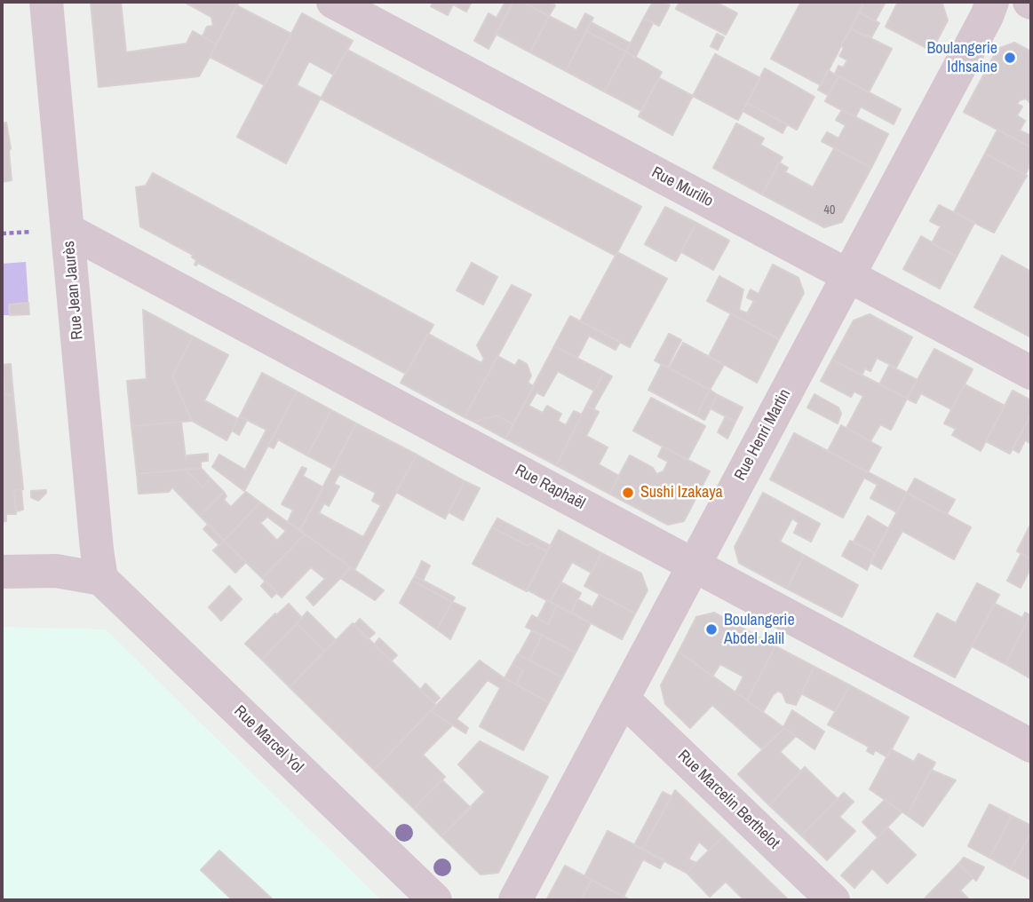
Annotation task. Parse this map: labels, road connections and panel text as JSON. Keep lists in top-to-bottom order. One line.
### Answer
{"streets":{"street":["Rue Murillo","Rue Jean Jaurès","Rue Henri Martin","Rue Raphaël","Rue Marcel Yol","Rue Marcelin Berthelot"]},"crossings":[["Rue Murillo","Rue Henri Martin"],["Rue Jean Jaurès","Rue Raphaël"],["Rue Jean Jaurès","Rue Marcel Yol"],["Rue Henri Martin","Rue Raphaël"],["Rue Henri Martin","Rue Marcelin Berthelot"]],"places":["Boulangerie Idhsaine","Sushi Izakaya","Boulangerie Abdel Jalil"],"house_numbers":["40"]}
